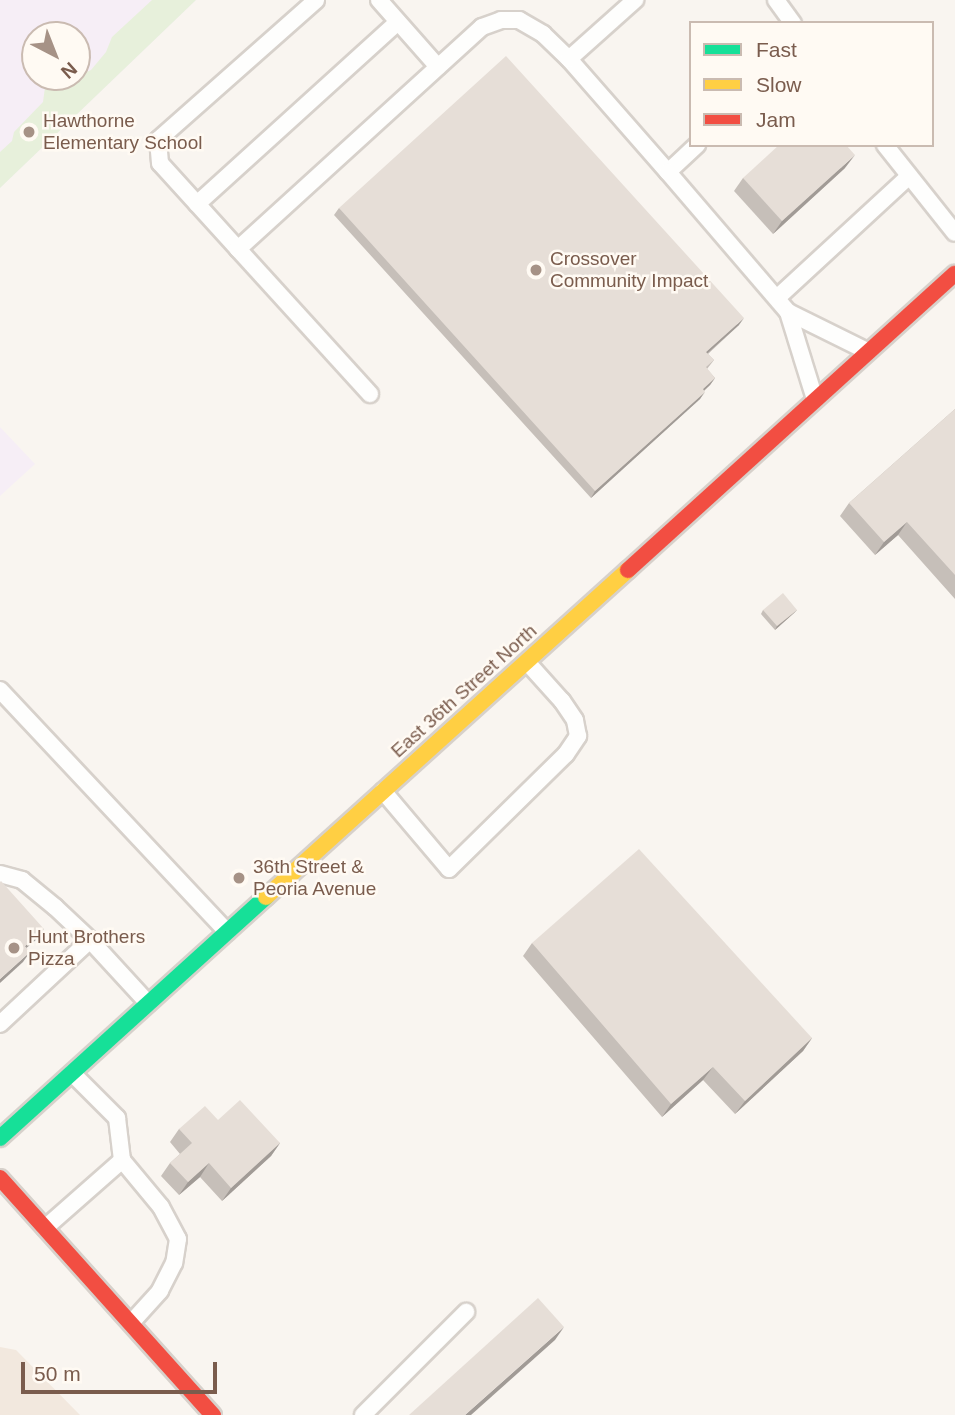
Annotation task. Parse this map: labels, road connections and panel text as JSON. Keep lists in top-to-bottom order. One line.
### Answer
{"streets":{"main road":["East 36th Street North"]},"places":["Hawthorne Elementary School","Crossover Community Impact","36th Street & Peoria Avenue","Hunt Brothers Pizza"],"legend":["Fast","Slow","Jam"],"scale_bar":"50 m","north":"bottom right"}
